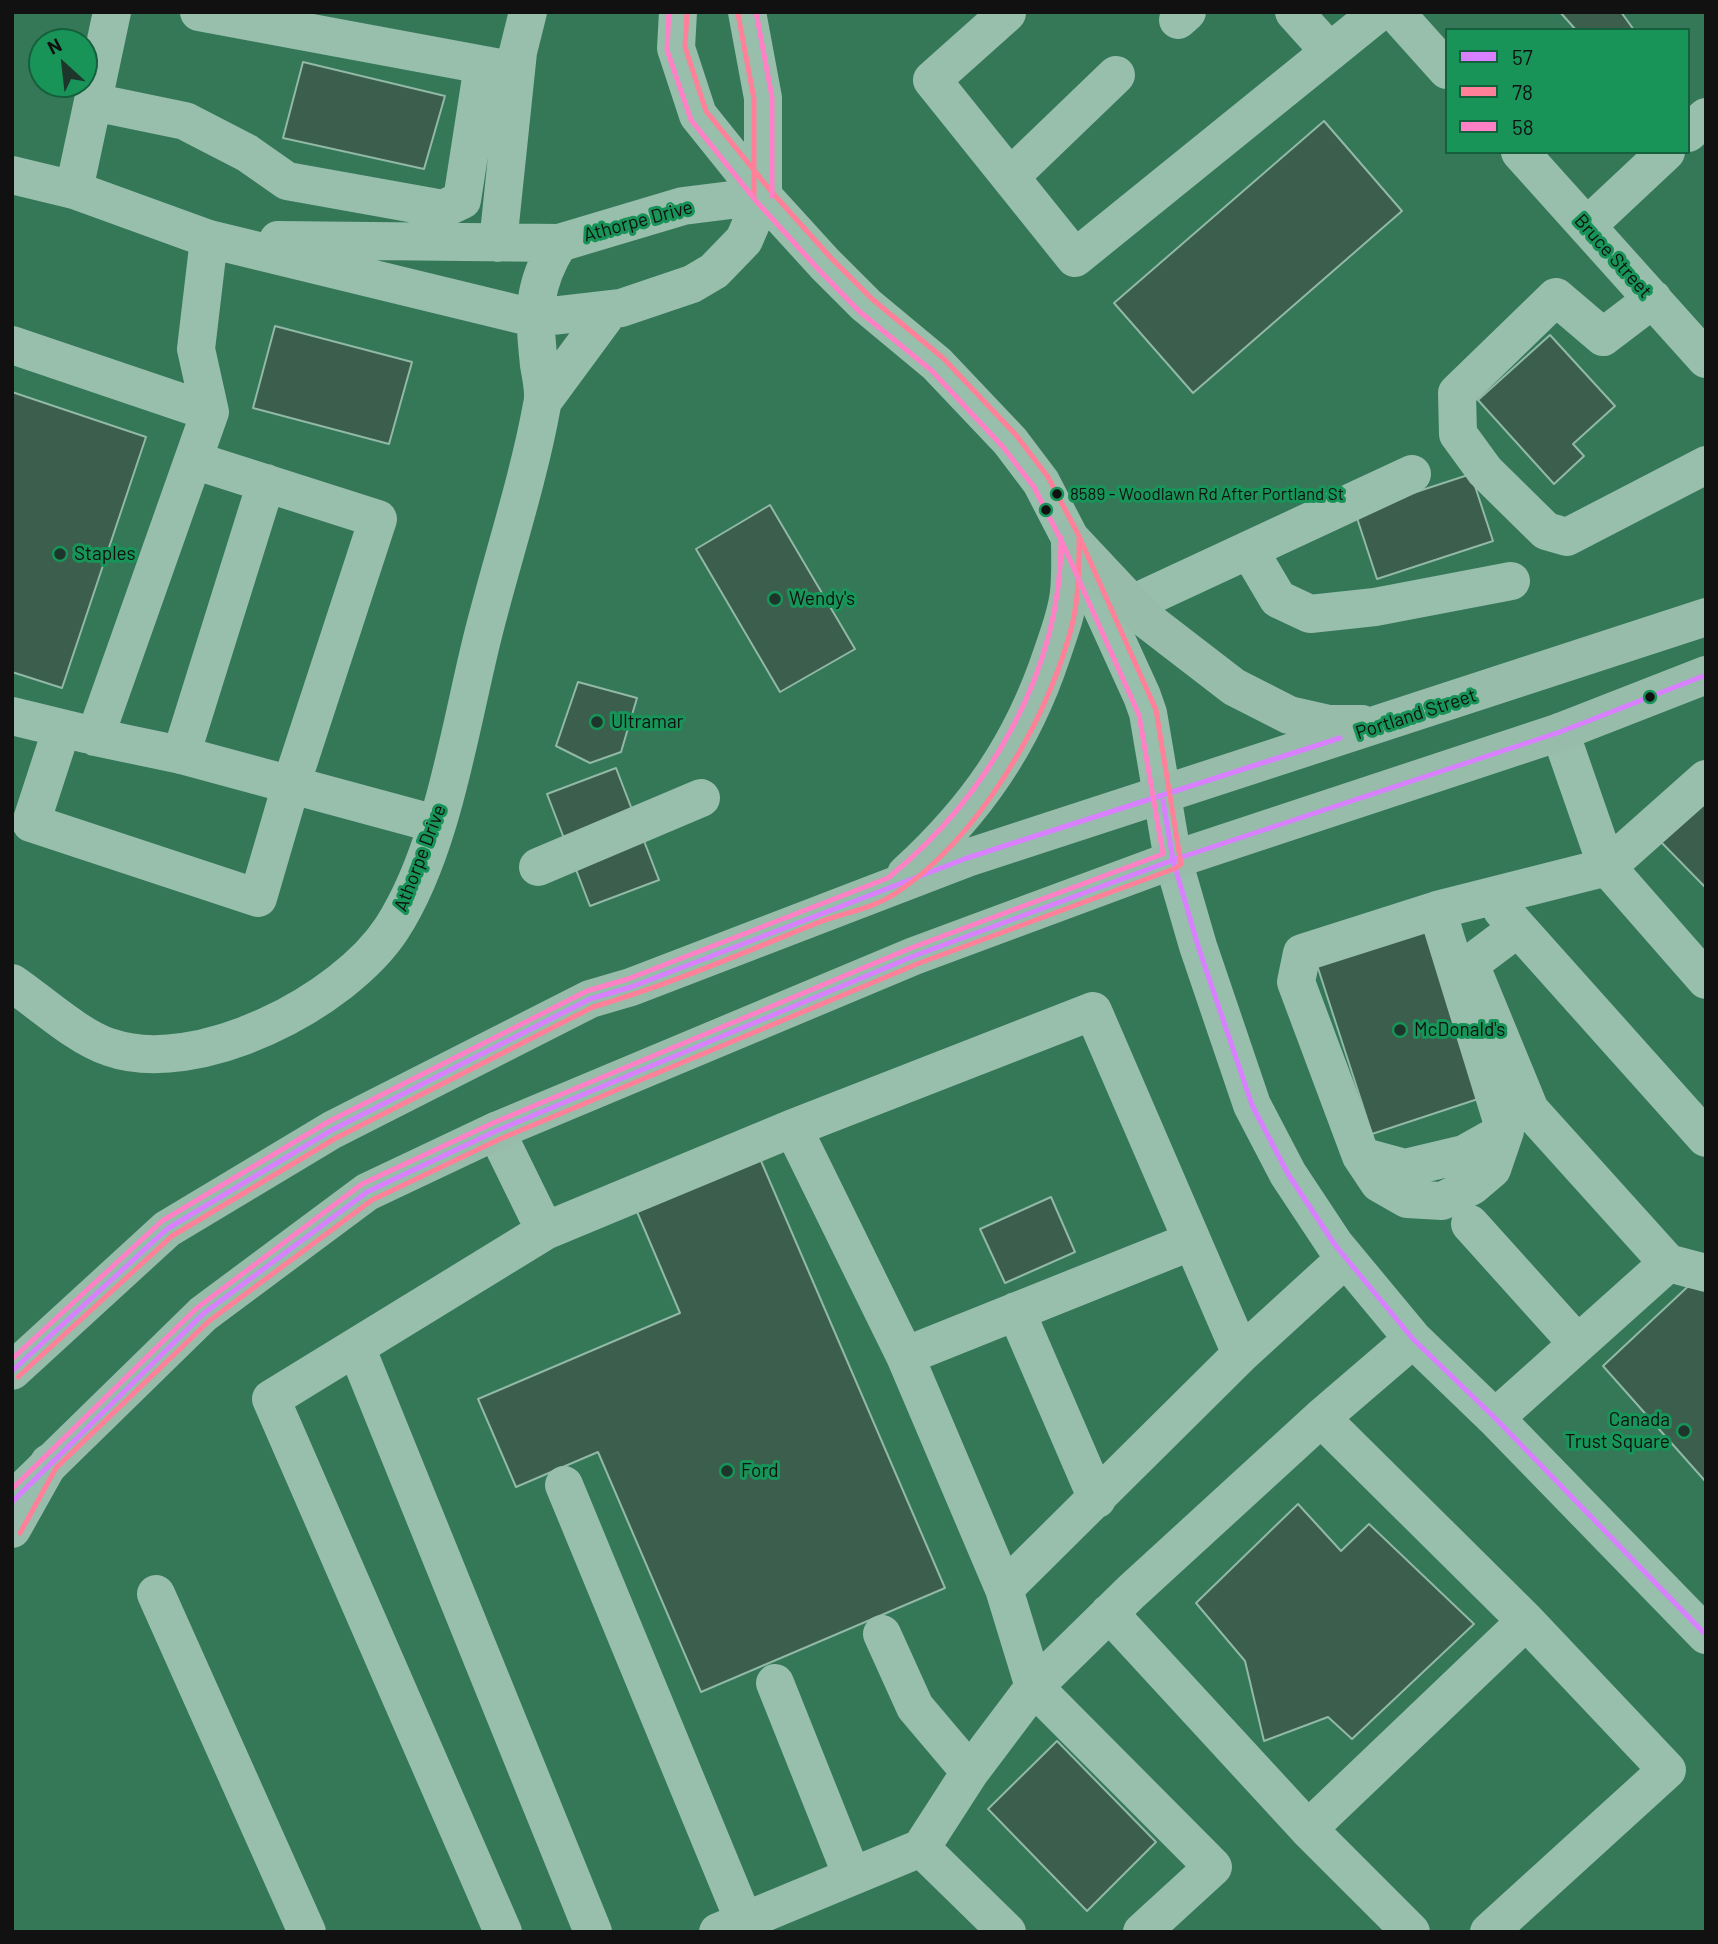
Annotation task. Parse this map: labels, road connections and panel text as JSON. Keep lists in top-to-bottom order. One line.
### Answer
{"streets":{"main road":["Portland Street"],"street":["Athorpe Drive","Bruce Street"]},"places":["8589 - Woodlawn Rd After Portland St","Staples","Wendy's","Ultramar","McDonald's","Canada Trust Square","Ford"],"lines":["transit line 78","transit line 58","transit line 57"],"legend":["57","78","58"],"north":"top left"}
